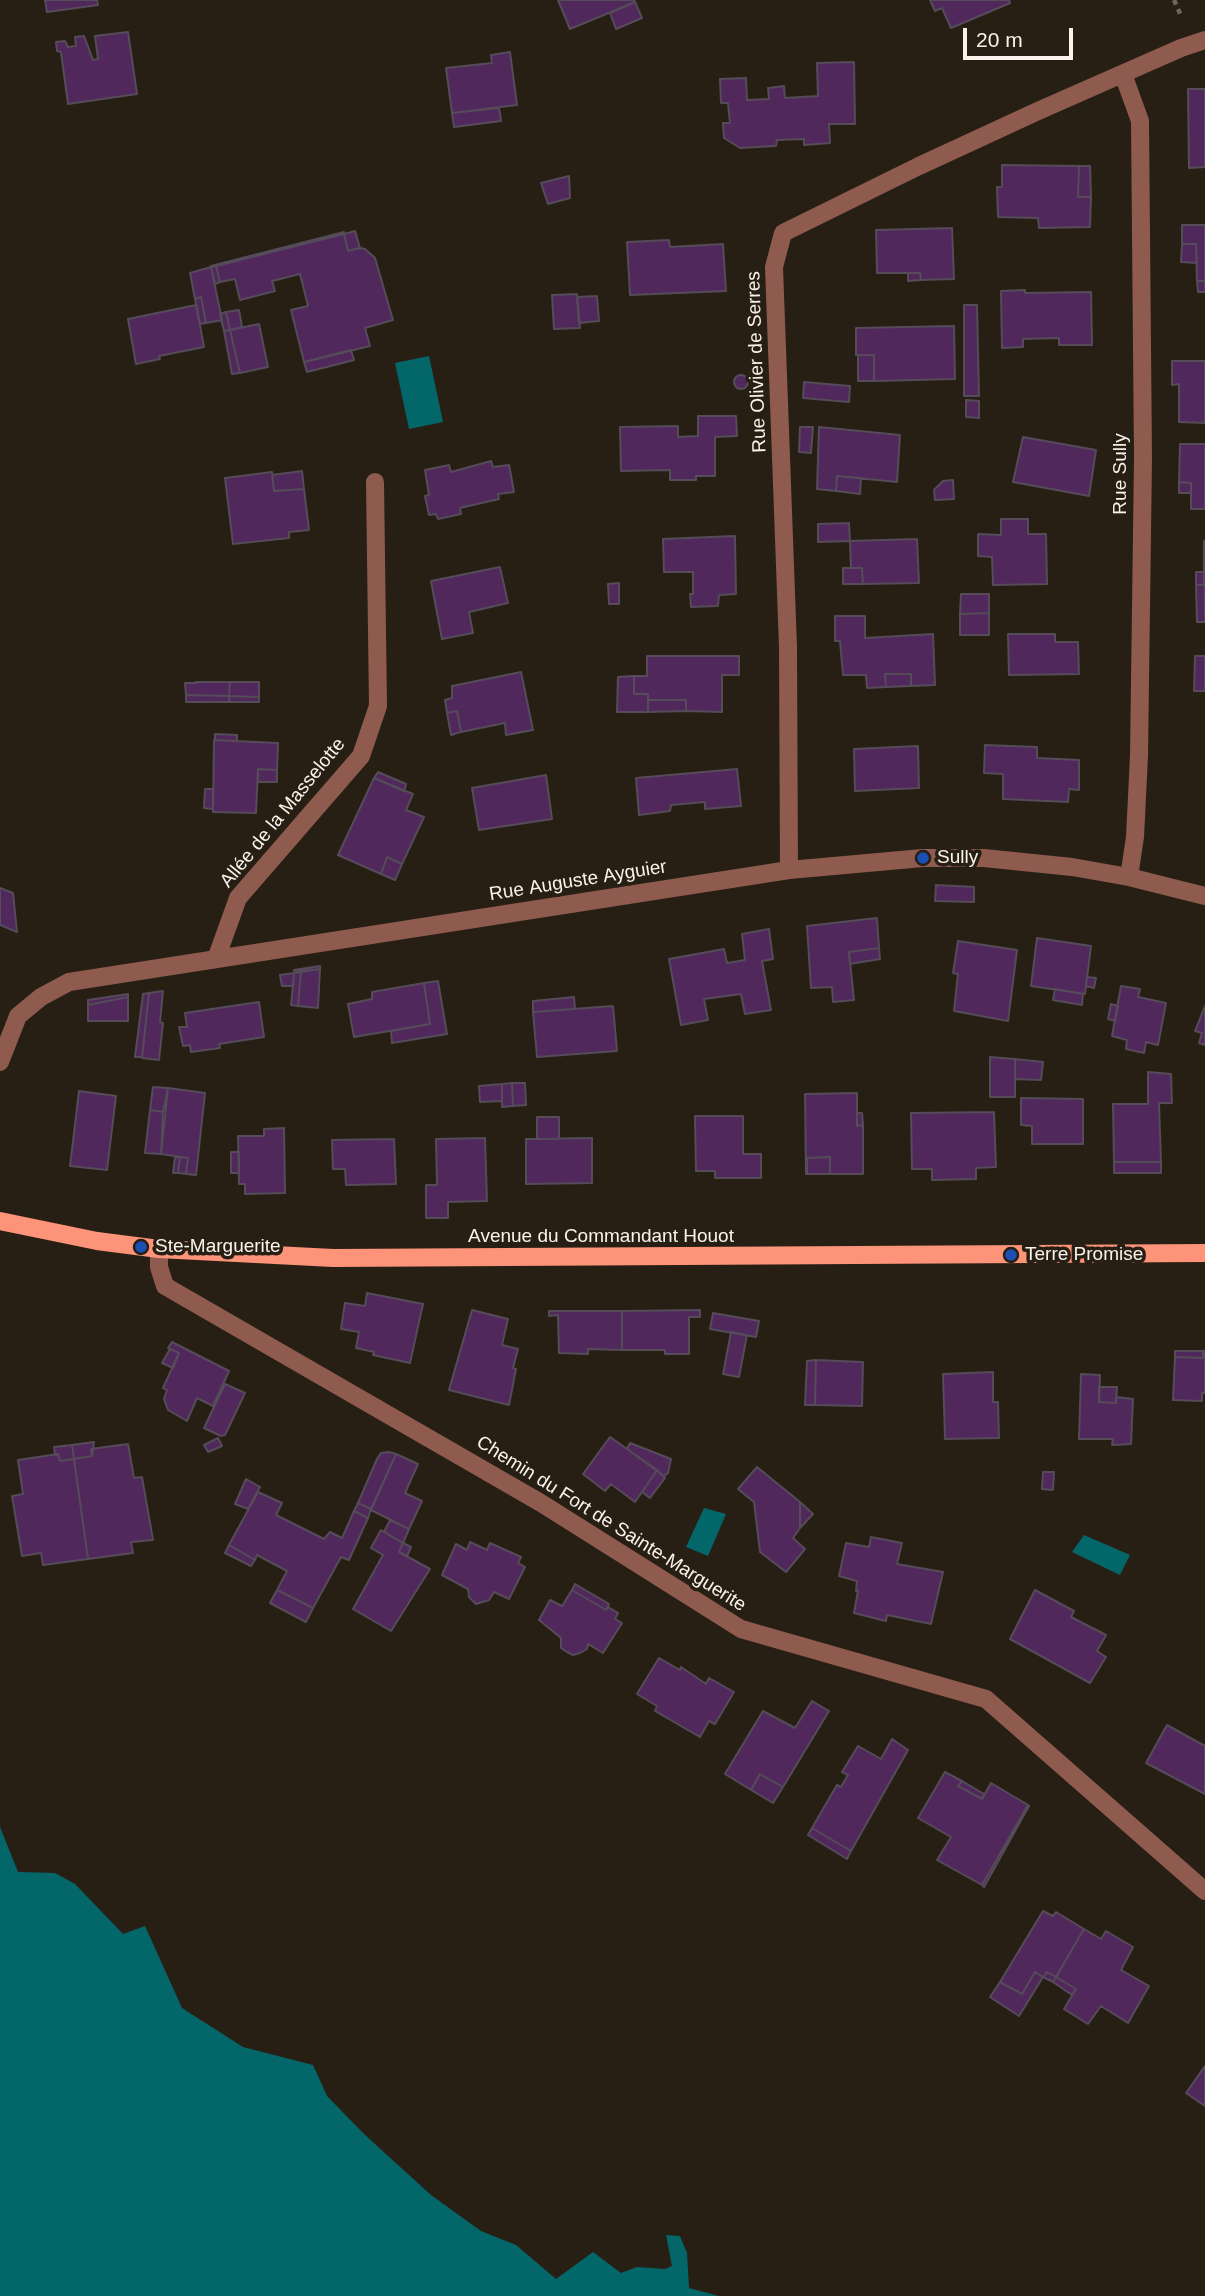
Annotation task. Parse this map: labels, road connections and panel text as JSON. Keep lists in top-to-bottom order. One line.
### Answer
{"streets":{"main road":["Avenue du Commandant Houot"],"street":["Rue Olivier de Serres","Rue Sully","Allée de la Masselotte","Rue Auguste Ayguier","Chemin du Fort de Sainte-Marguerite"]},"crossings":[["Rue Olivier de Serres","Rue Sully"],["Rue Olivier de Serres","Rue Auguste Ayguier"],["Rue Sully","Rue Auguste Ayguier"],["Allée de la Masselotte","Rue Auguste Ayguier"],["Avenue du Commandant Houot","Chemin du Fort de Sainte-Marguerite"]],"places":["Sully","Ste-Marguerite","Terre Promise"],"scale_bar":"20 m"}
